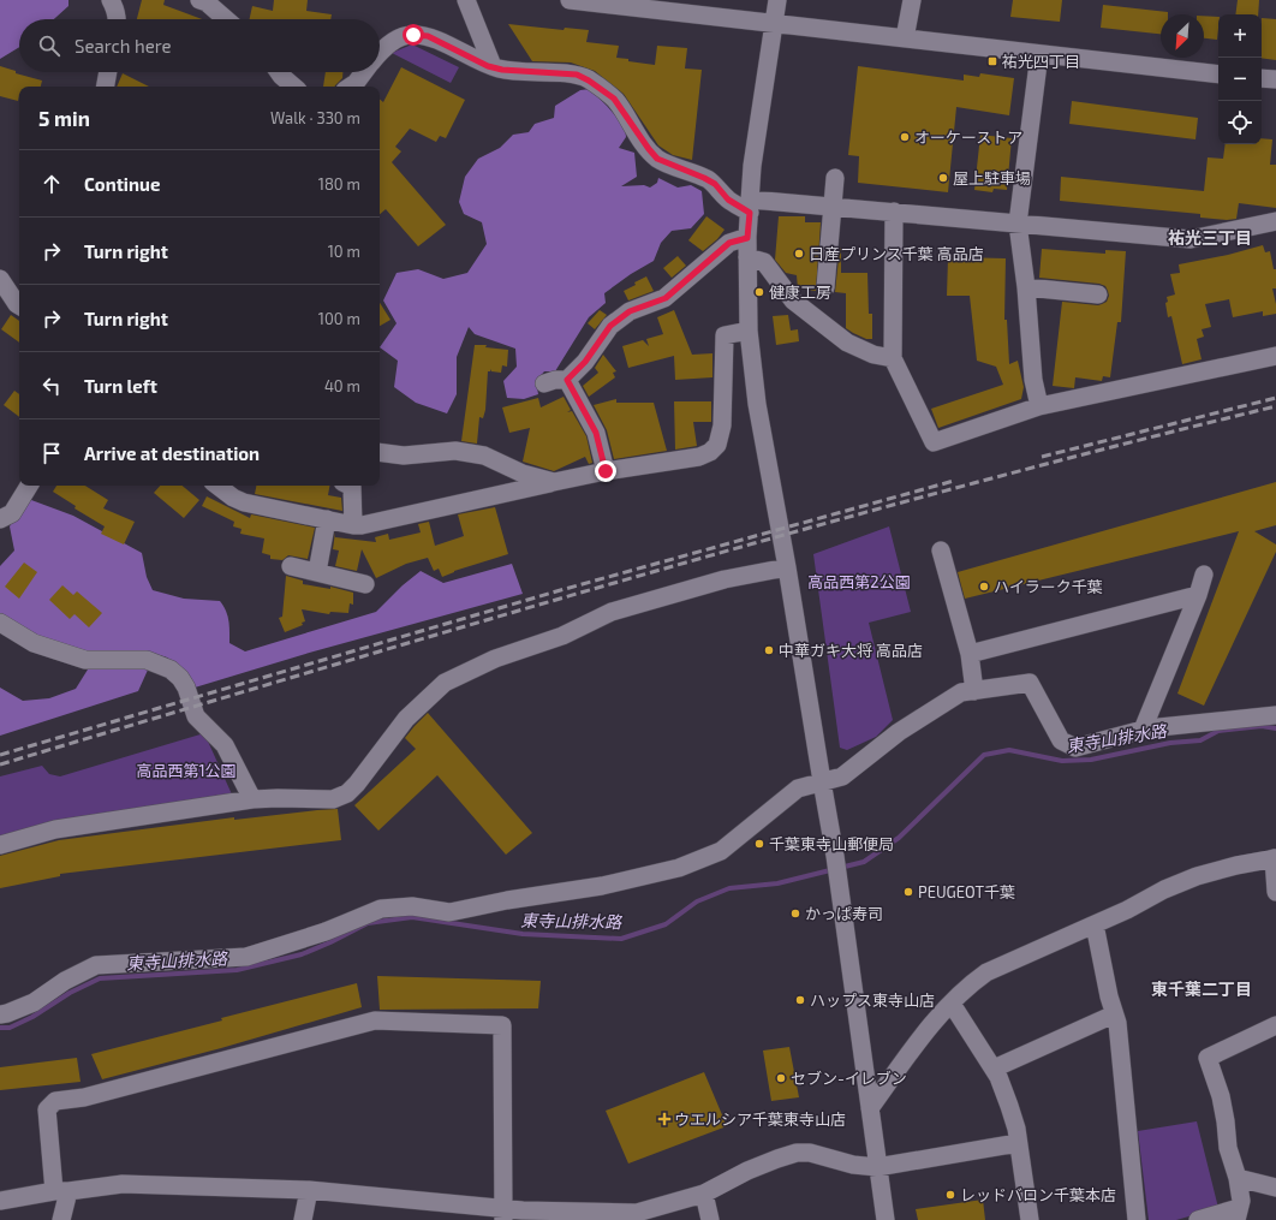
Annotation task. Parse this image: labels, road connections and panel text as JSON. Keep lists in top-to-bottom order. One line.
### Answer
{"districts":["祐光三丁目","東千葉二丁目"],"water":["東寺山排水路"],"parks":["高品西第2公園","高品西第1公園"],"places":{"transit":["祐光四丁目"],"other":["オーケーストア","屋上駐車場","日産プリンス千葉 高品店","健康工房","ハイラーク千葉","中華ガキ大将 高品店","千葉東寺山郵便局","PEUGEOT千葉","かっぱ寿司","ハップス東寺山店","セブン-イレブン","レッドバロン千葉本店"],"health":["ウエルシア千葉東寺山店"]},"north":"bottom left","page":{"map_buttons":["+","−"],"search":"Search here","heading":["5 min","Walk · 330 m"],"list":[["Continue","180 m"],["Turn right","10 m"],["Turn right","100 m"],["Turn left","40 m"],"Arrive at destination"]}}
